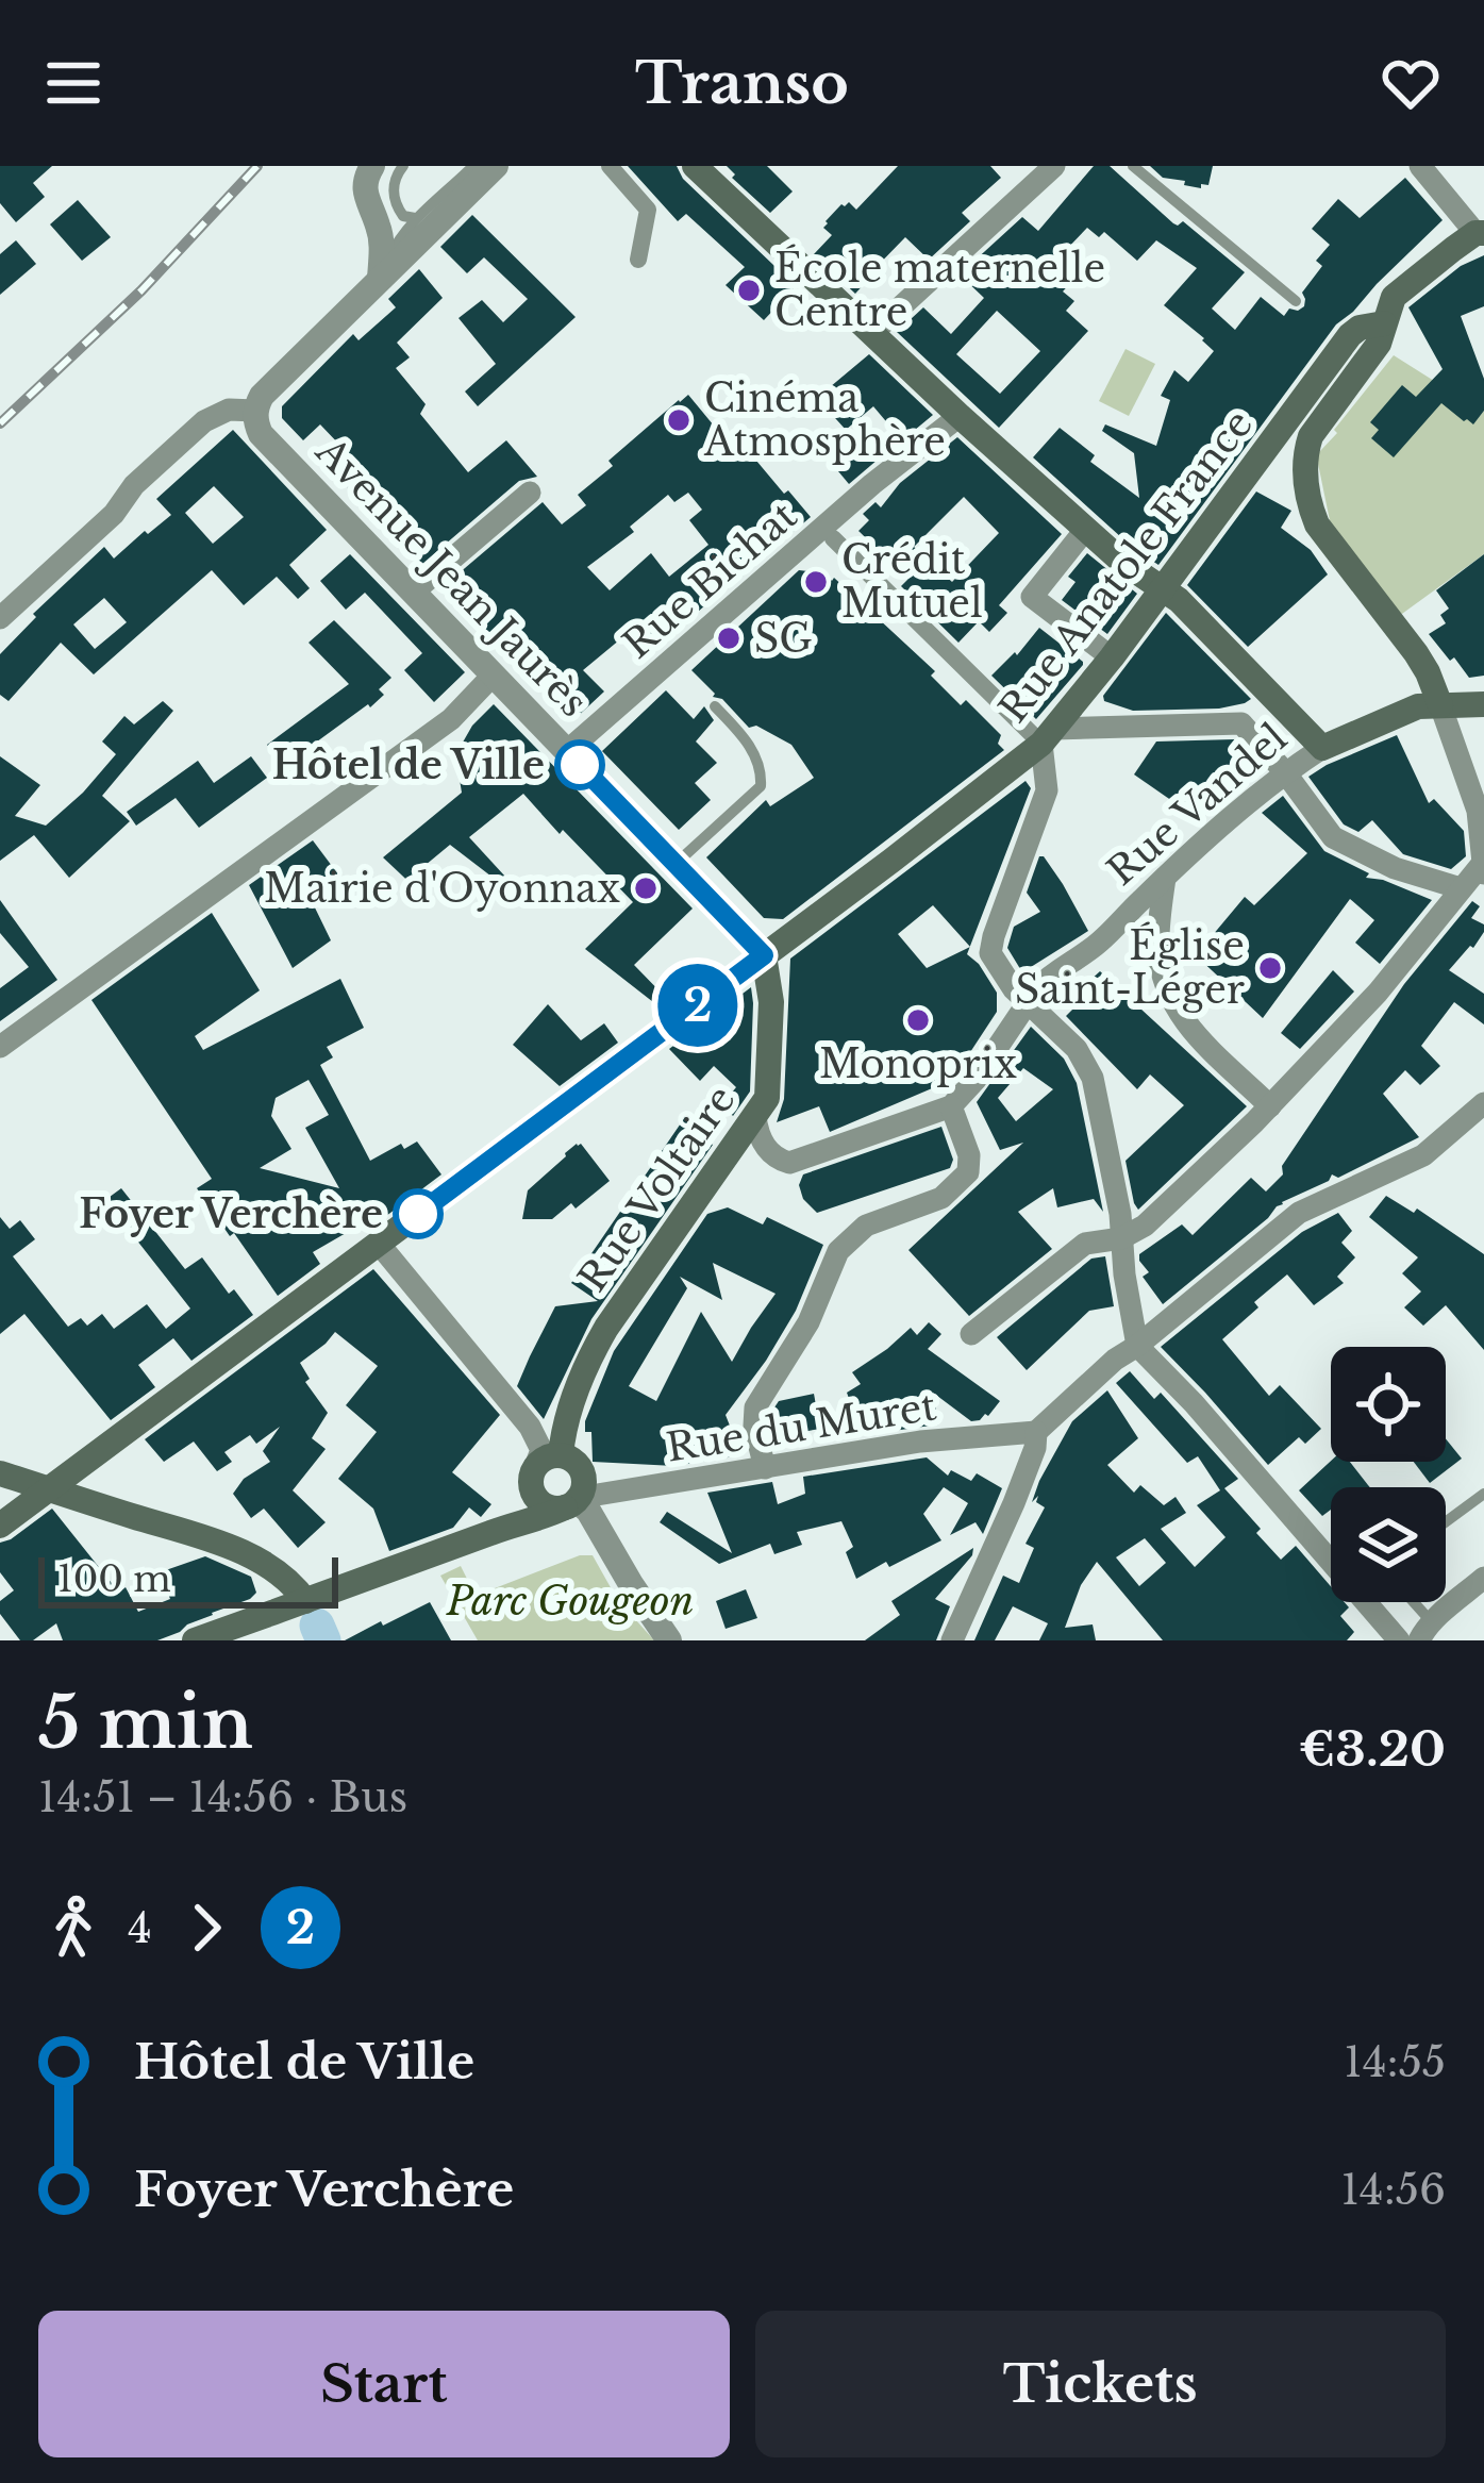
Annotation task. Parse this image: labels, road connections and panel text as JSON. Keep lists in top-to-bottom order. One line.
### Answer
{"streets":{"main road":["Rue Anatole France","Rue Vandel","Rue Voltaire"],"street":["Avenue Jean Jaurès","Rue Bichat","Rue du Muret"]},"crossings":[["Rue Anatole France","Avenue Jean Jaurès"],["Rue Anatole France","Rue Voltaire"],["Avenue Jean Jaurès","Rue Bichat"],["Avenue Jean Jaurès","Rue Voltaire"]],"parks":["Parc Gougeon"],"places":["École maternelle Centre","Cinéma Atmosphère","Crédit Mutuel","SG","Hôtel de Ville","Mairie d'Oyonnax","Église Saint-Léger","Monoprix","Foyer Verchère"],"lines":["bus line 2"],"scale_bar":"100 m","page":{"header":"Transo","on_map":"2","scale":"100 m","heading":["5 min","14:51 – 14:56 · Bus","€3.20"],"legs":["4","2"],"list":[{"name":"Hôtel de Ville","value":"14:55"},{"name":"Foyer Verchère","value":"14:56"}],"buttons":["Start","Tickets"]}}
